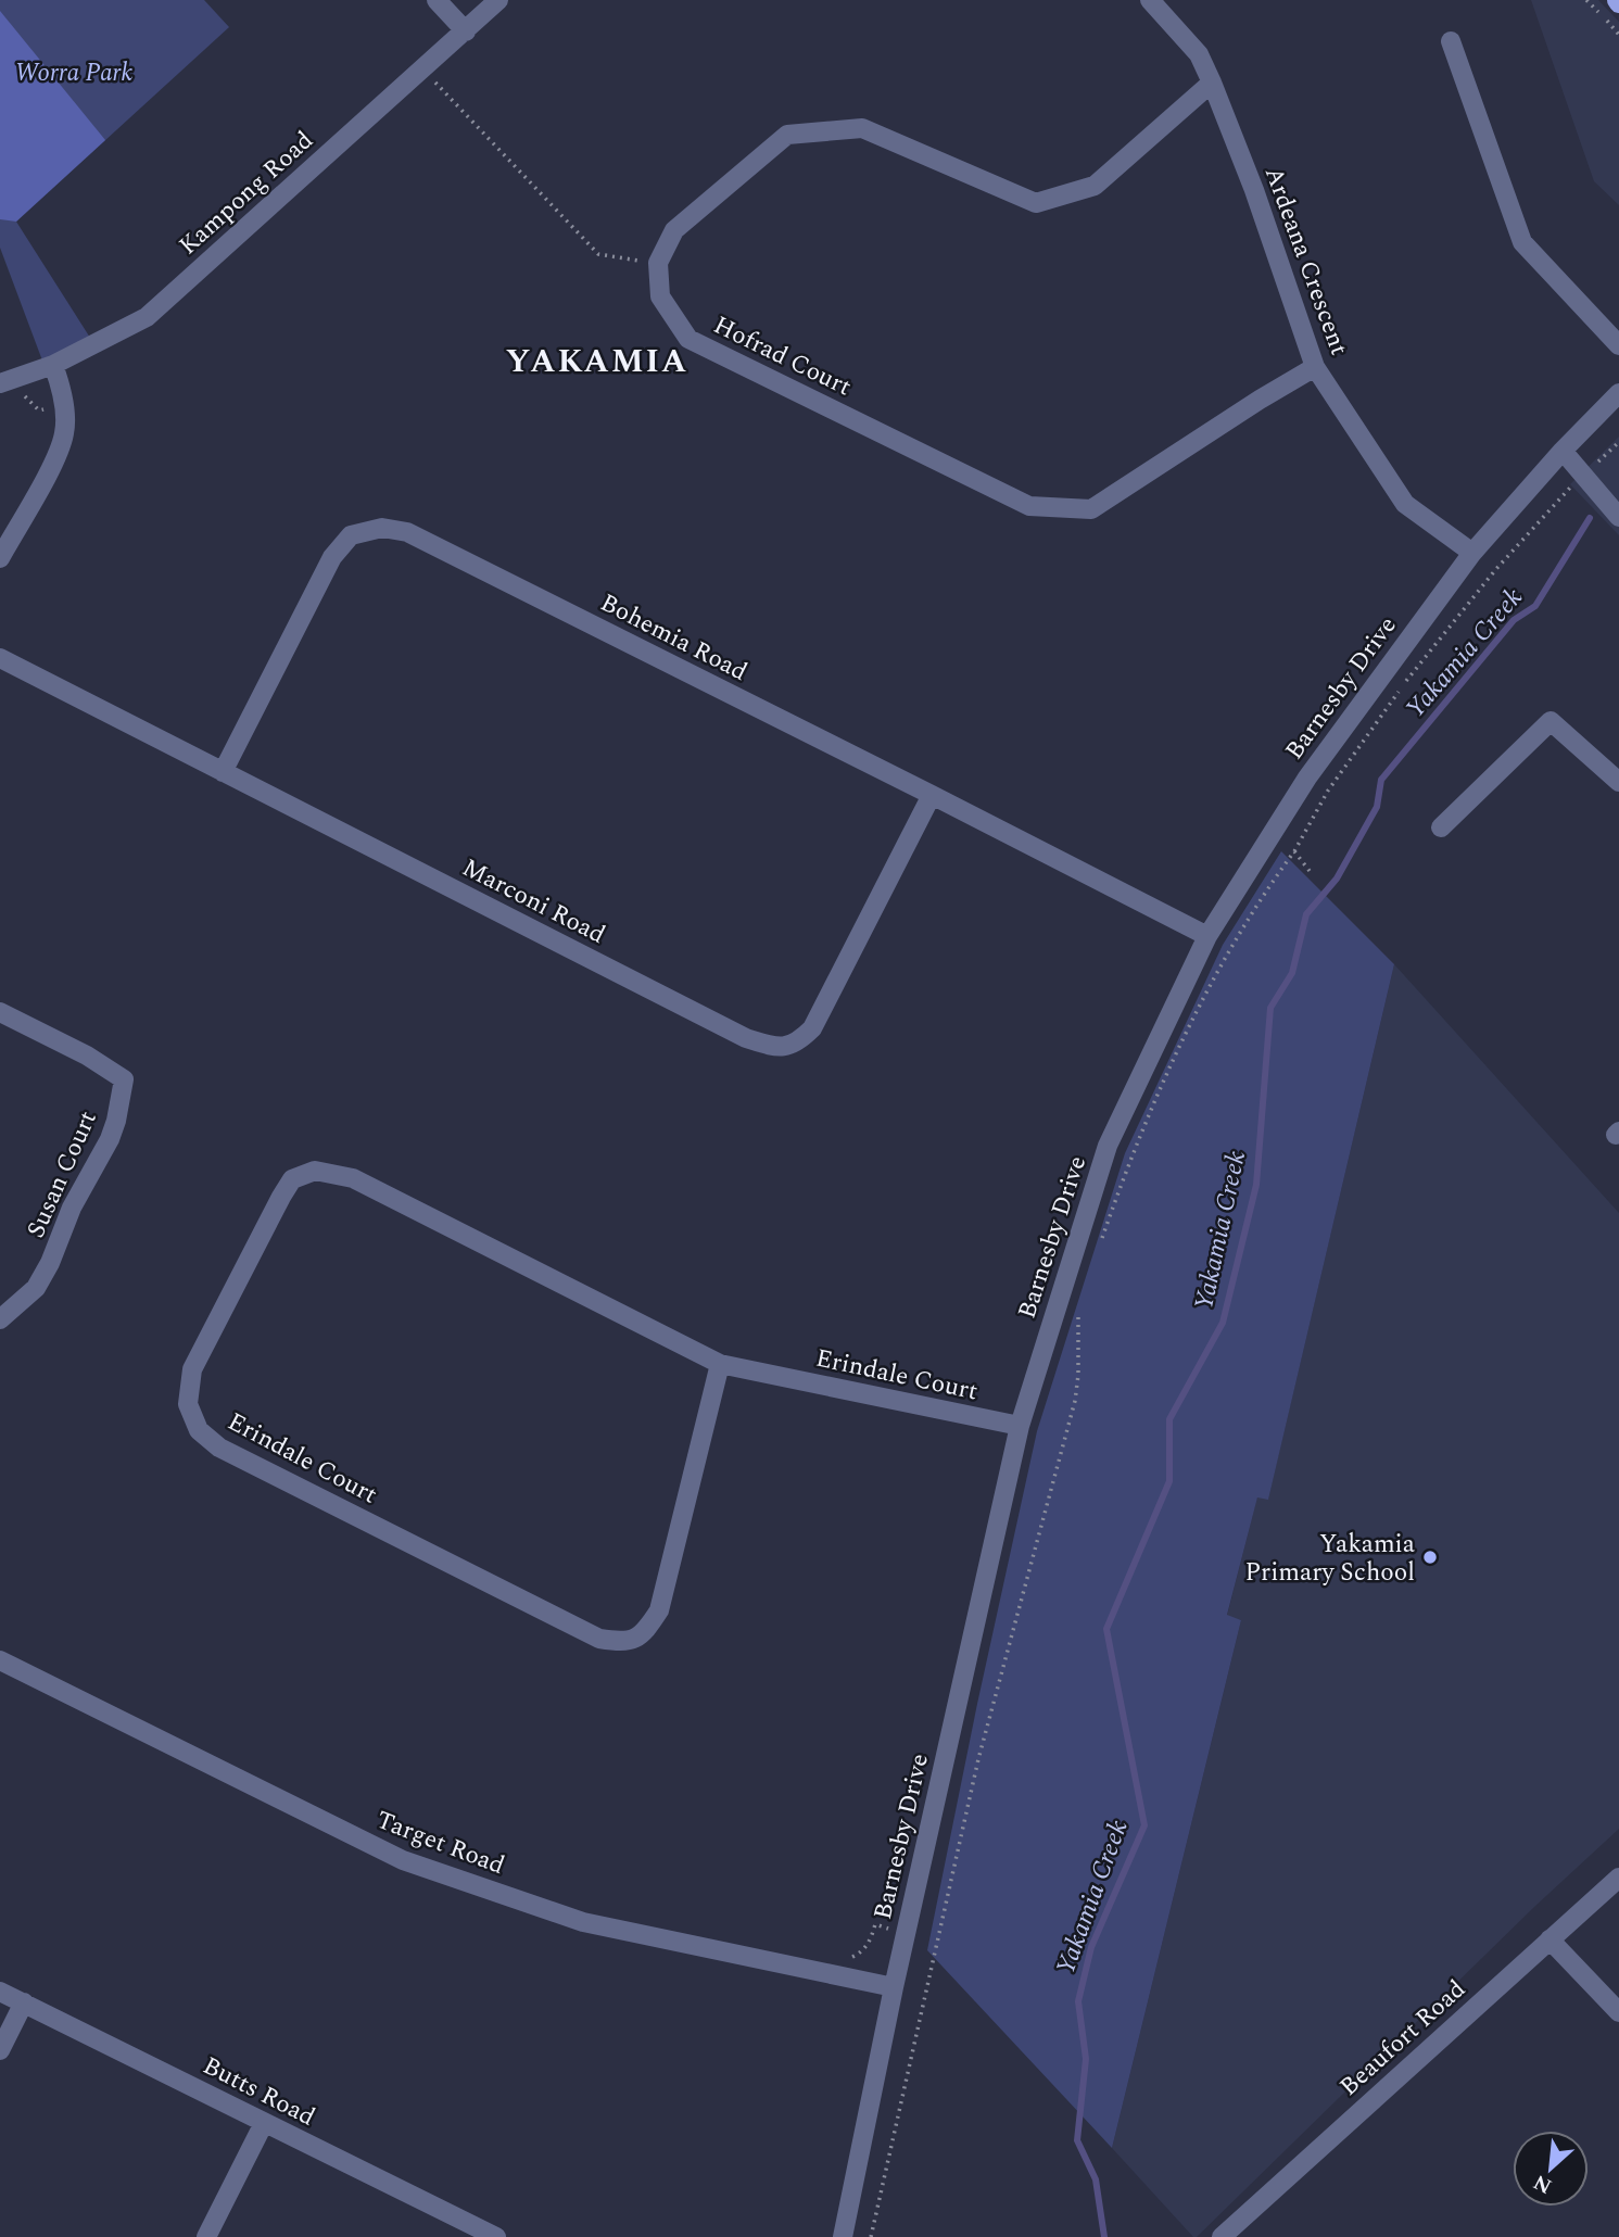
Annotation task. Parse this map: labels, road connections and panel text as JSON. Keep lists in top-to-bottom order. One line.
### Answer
{"streets":{"street":["Kampong Road","Ardeana Crescent","Hofrad Court","Bohemia Road","Barnesby Drive","Marconi Road","Susan Court","Erindale Court","Target Road","Beaufort Road","Butts Road"]},"crossings":[["Ardeana Crescent","Hofrad Court"],["Ardeana Crescent","Barnesby Drive"],["Bohemia Road","Barnesby Drive"],["Bohemia Road","Marconi Road"],["Barnesby Drive","Erindale Court"],["Barnesby Drive","Target Road"]],"districts":["YAKAMIA"],"water":["Yakamia Creek"],"parks":["Worra Park"],"places":["Yakamia Primary School"],"north":"bottom left"}
